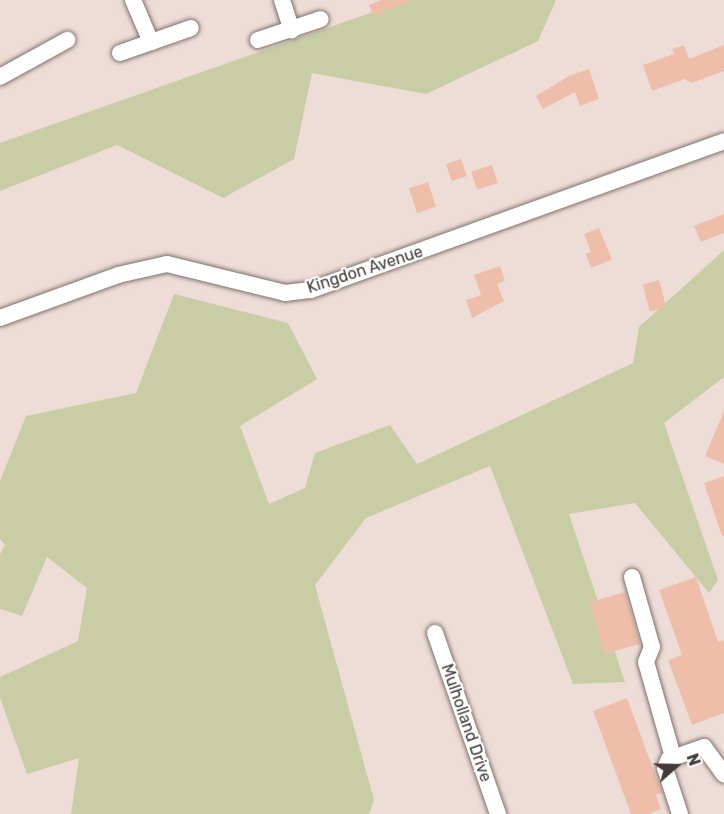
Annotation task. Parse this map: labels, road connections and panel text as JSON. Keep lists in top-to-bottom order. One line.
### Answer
{"streets":{"street":["Kingdon Avenue","Mulholland Drive"]},"north":"right"}
